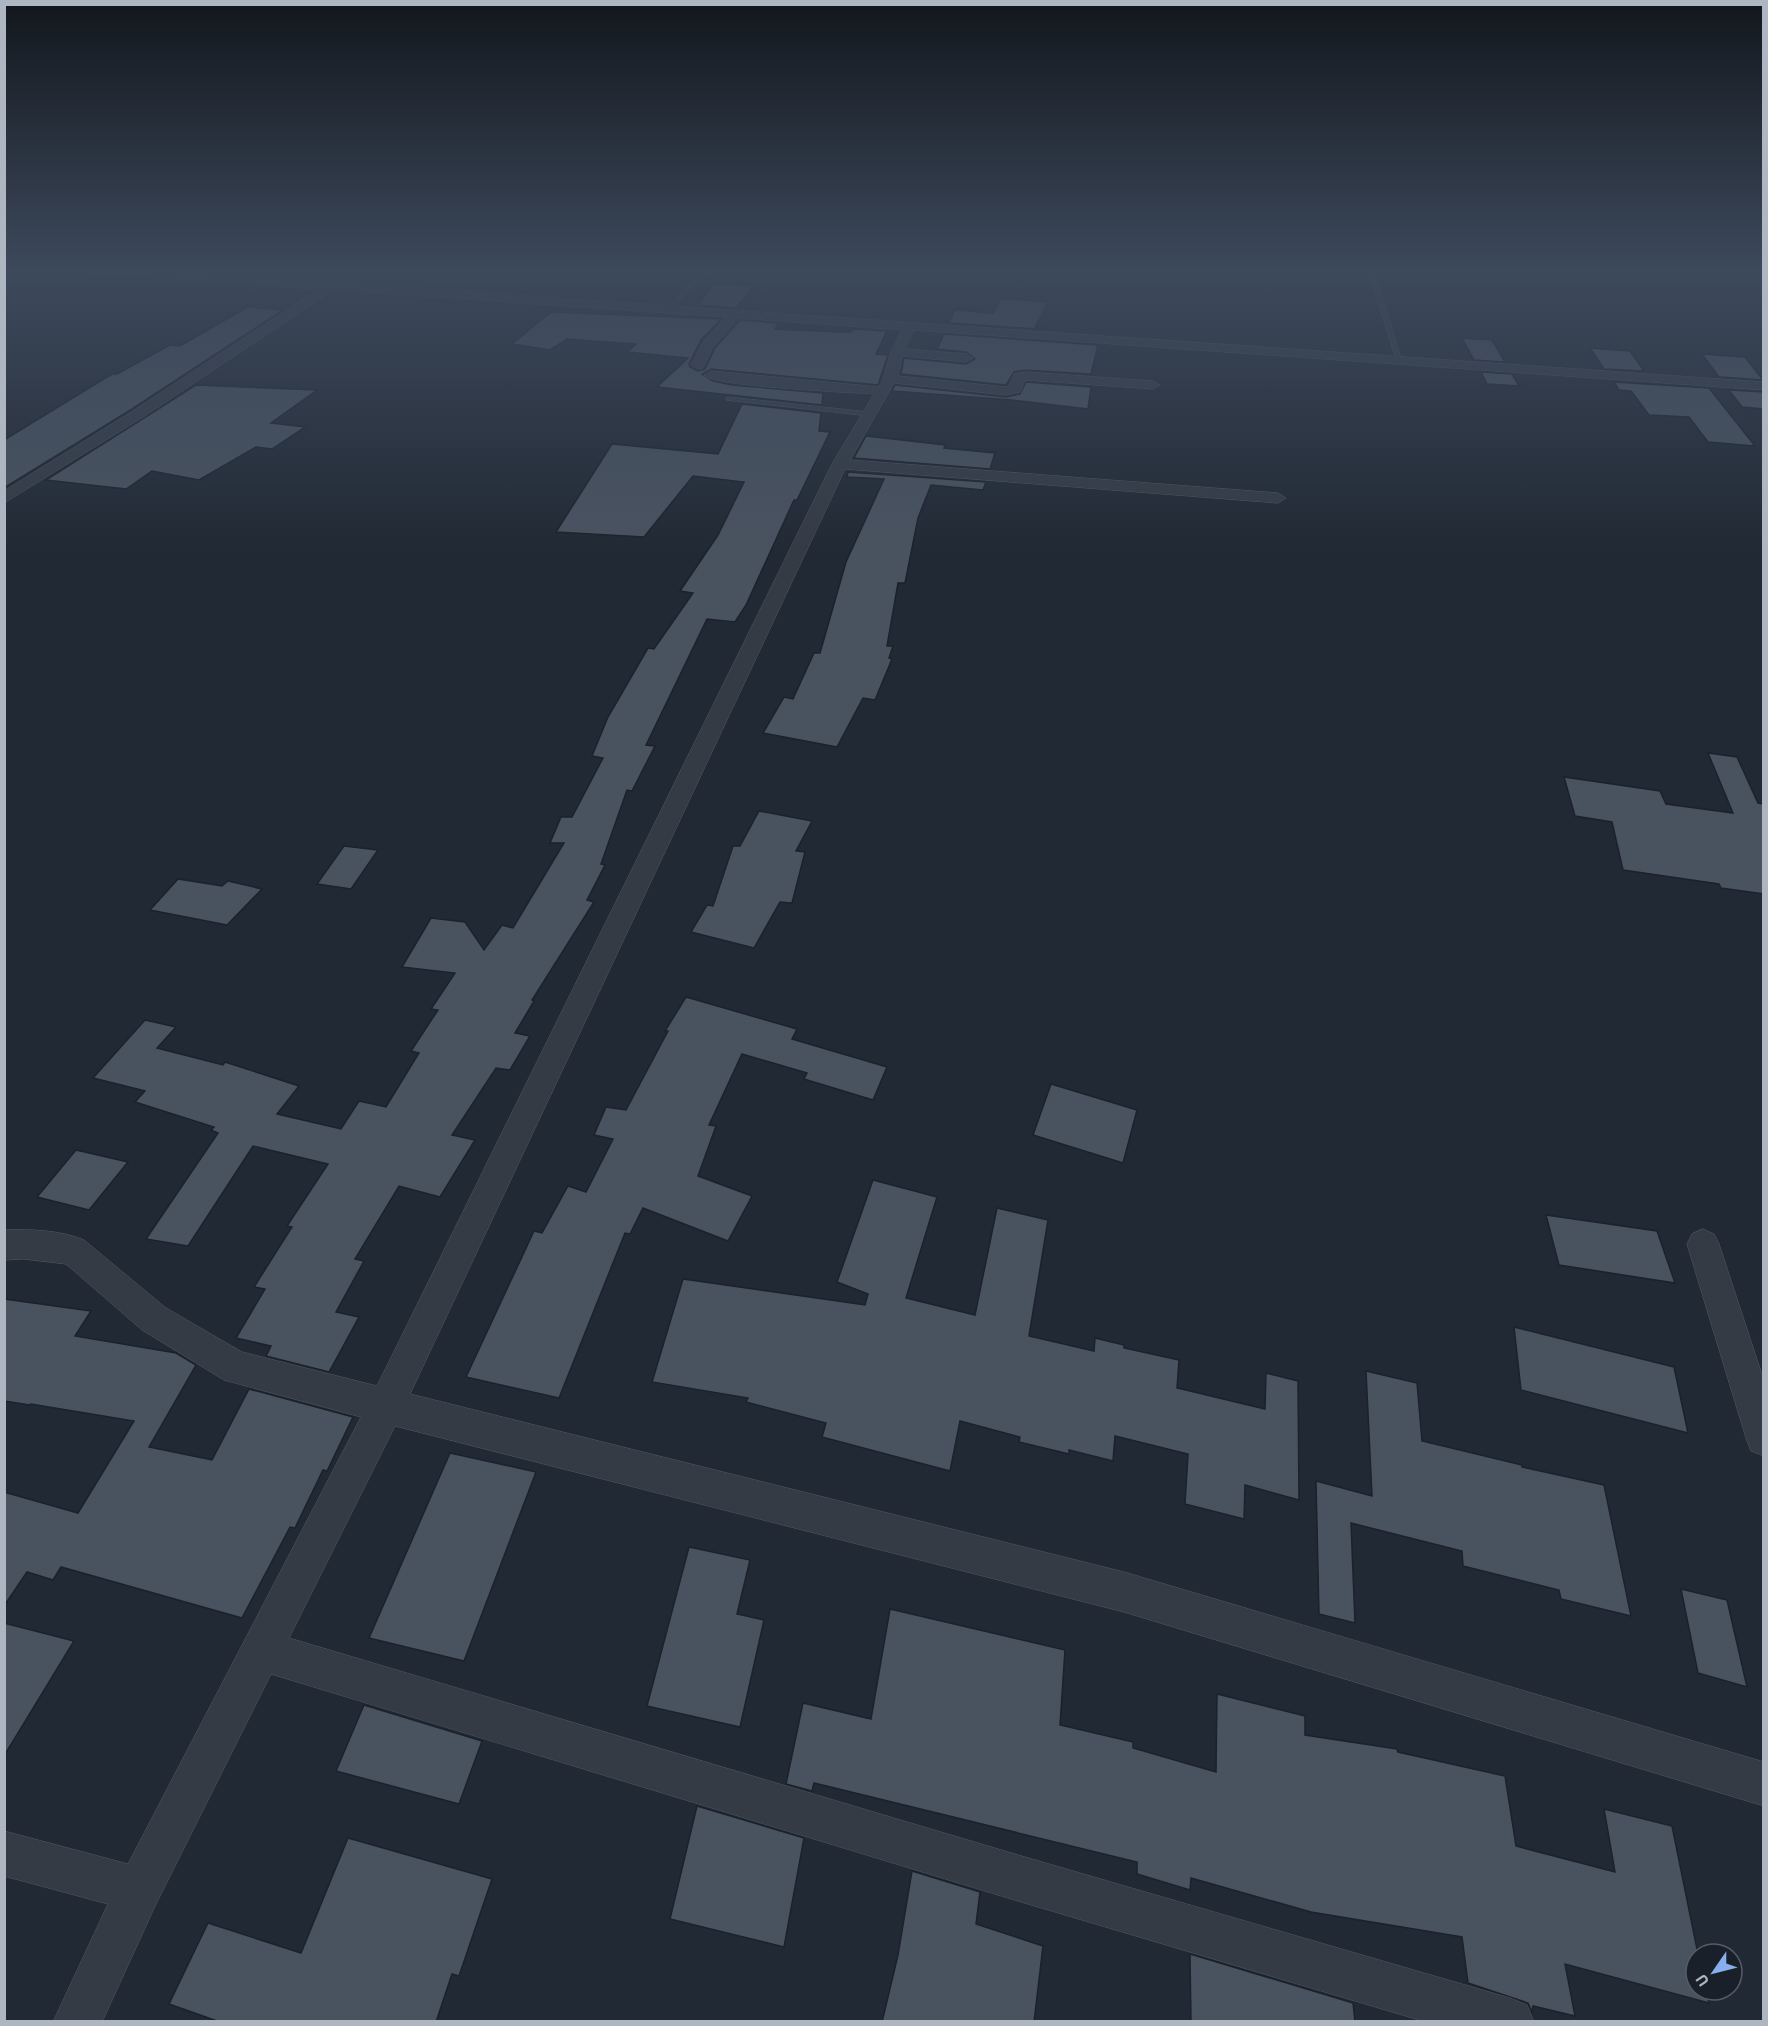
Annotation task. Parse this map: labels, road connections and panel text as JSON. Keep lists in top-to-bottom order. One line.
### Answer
{"north":"bottom left"}
